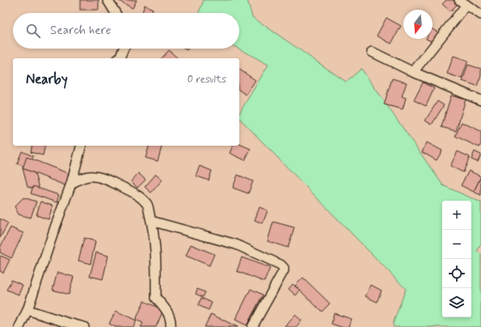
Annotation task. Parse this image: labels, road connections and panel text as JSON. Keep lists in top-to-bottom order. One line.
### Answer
{"north":"bottom","page":{"search":"Search here","heading":["Nearby","0 results"],"map_buttons":["+","−"]}}
